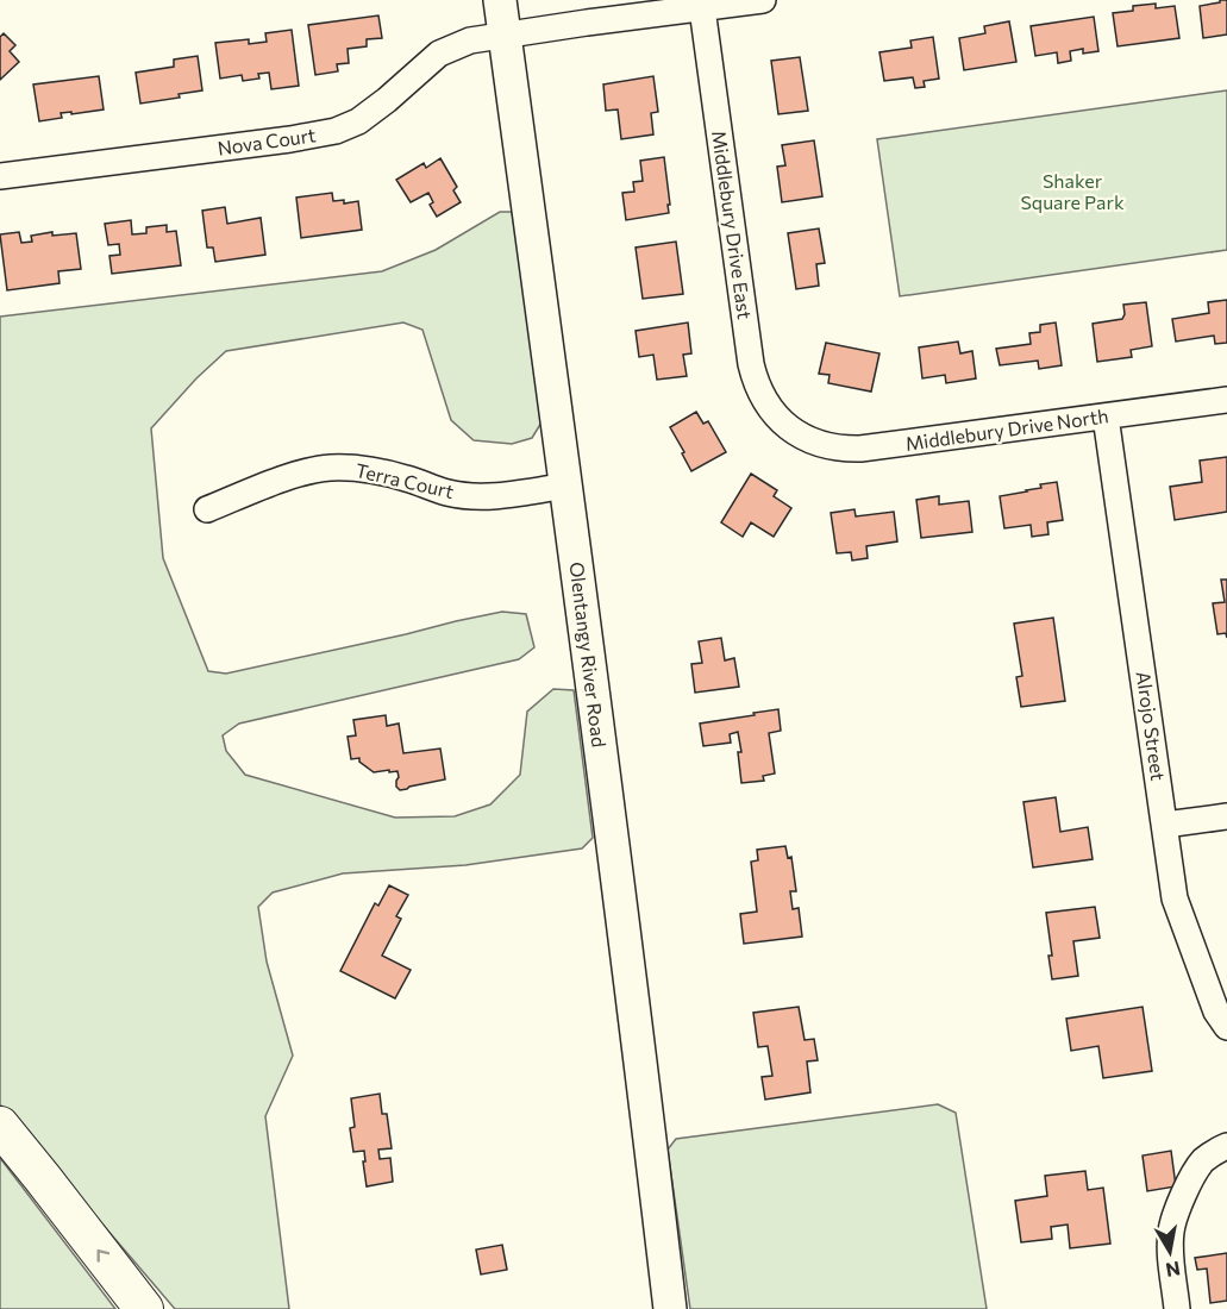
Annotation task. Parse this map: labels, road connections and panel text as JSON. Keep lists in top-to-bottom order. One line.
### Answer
{"streets":{"main road":["Olentangy River Road"],"street":["Nova Court","Middlebury Drive East","Middlebury Drive North","Terra Court","Alrojo Street"]},"crossings":[["Nova Court","Middlebury Drive East"],["Nova Court","Olentangy River Road"],["Middlebury Drive East","Middlebury Drive North"],["Middlebury Drive North","Alrojo Street"],["Terra Court","Olentangy River Road"]],"parks":["Shaker Square Park"],"north":"bottom"}
